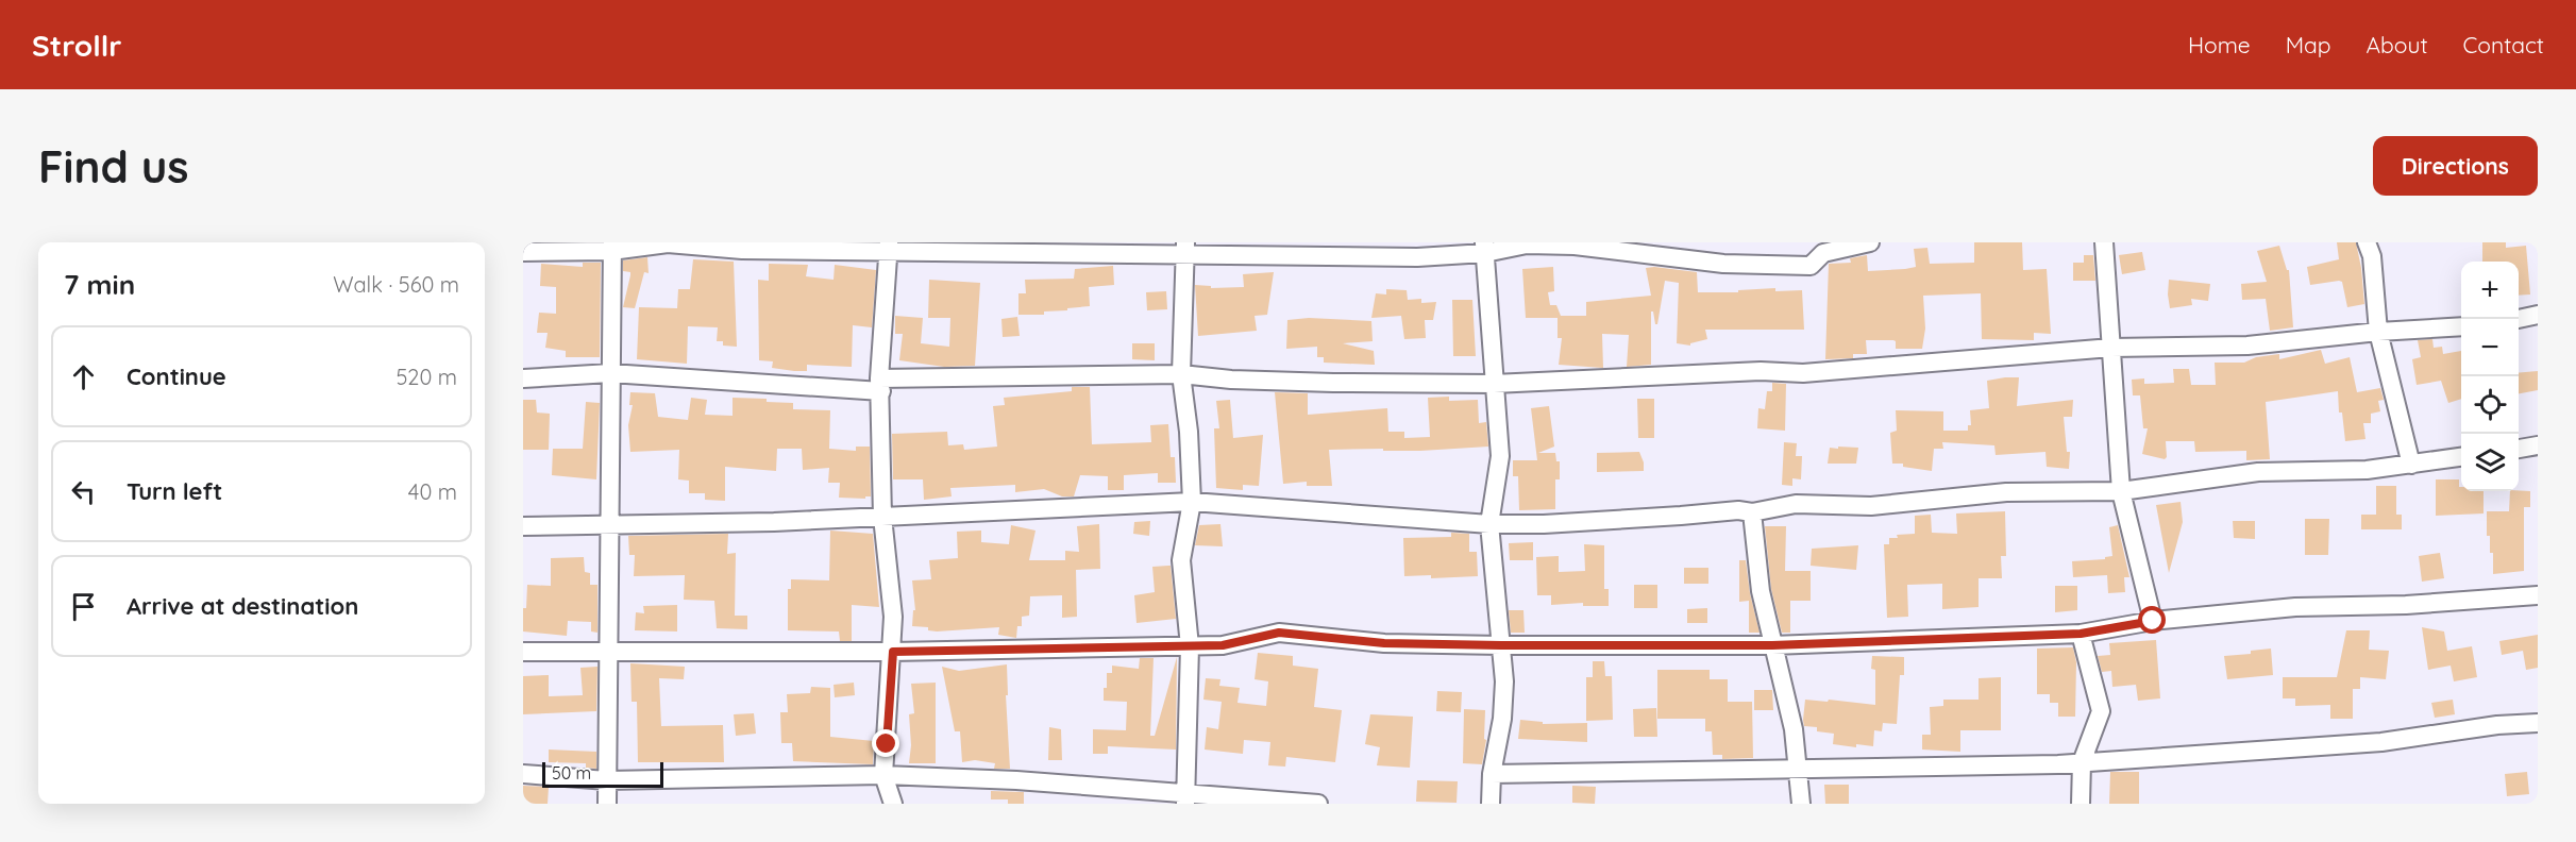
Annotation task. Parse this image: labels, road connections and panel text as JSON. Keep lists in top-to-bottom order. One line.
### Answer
{"scale_bar":"50 m","page":{"header":"Strollr","nav":["Home","Map","About","Contact"],"buttons":"Directions","title":"Find us","heading":["7 min","Walk · 560 m"],"map_buttons":["+","−"],"list":[["Continue","520 m"],["Turn left","40 m"],"Arrive at destination"],"scale":"50 m"}}
